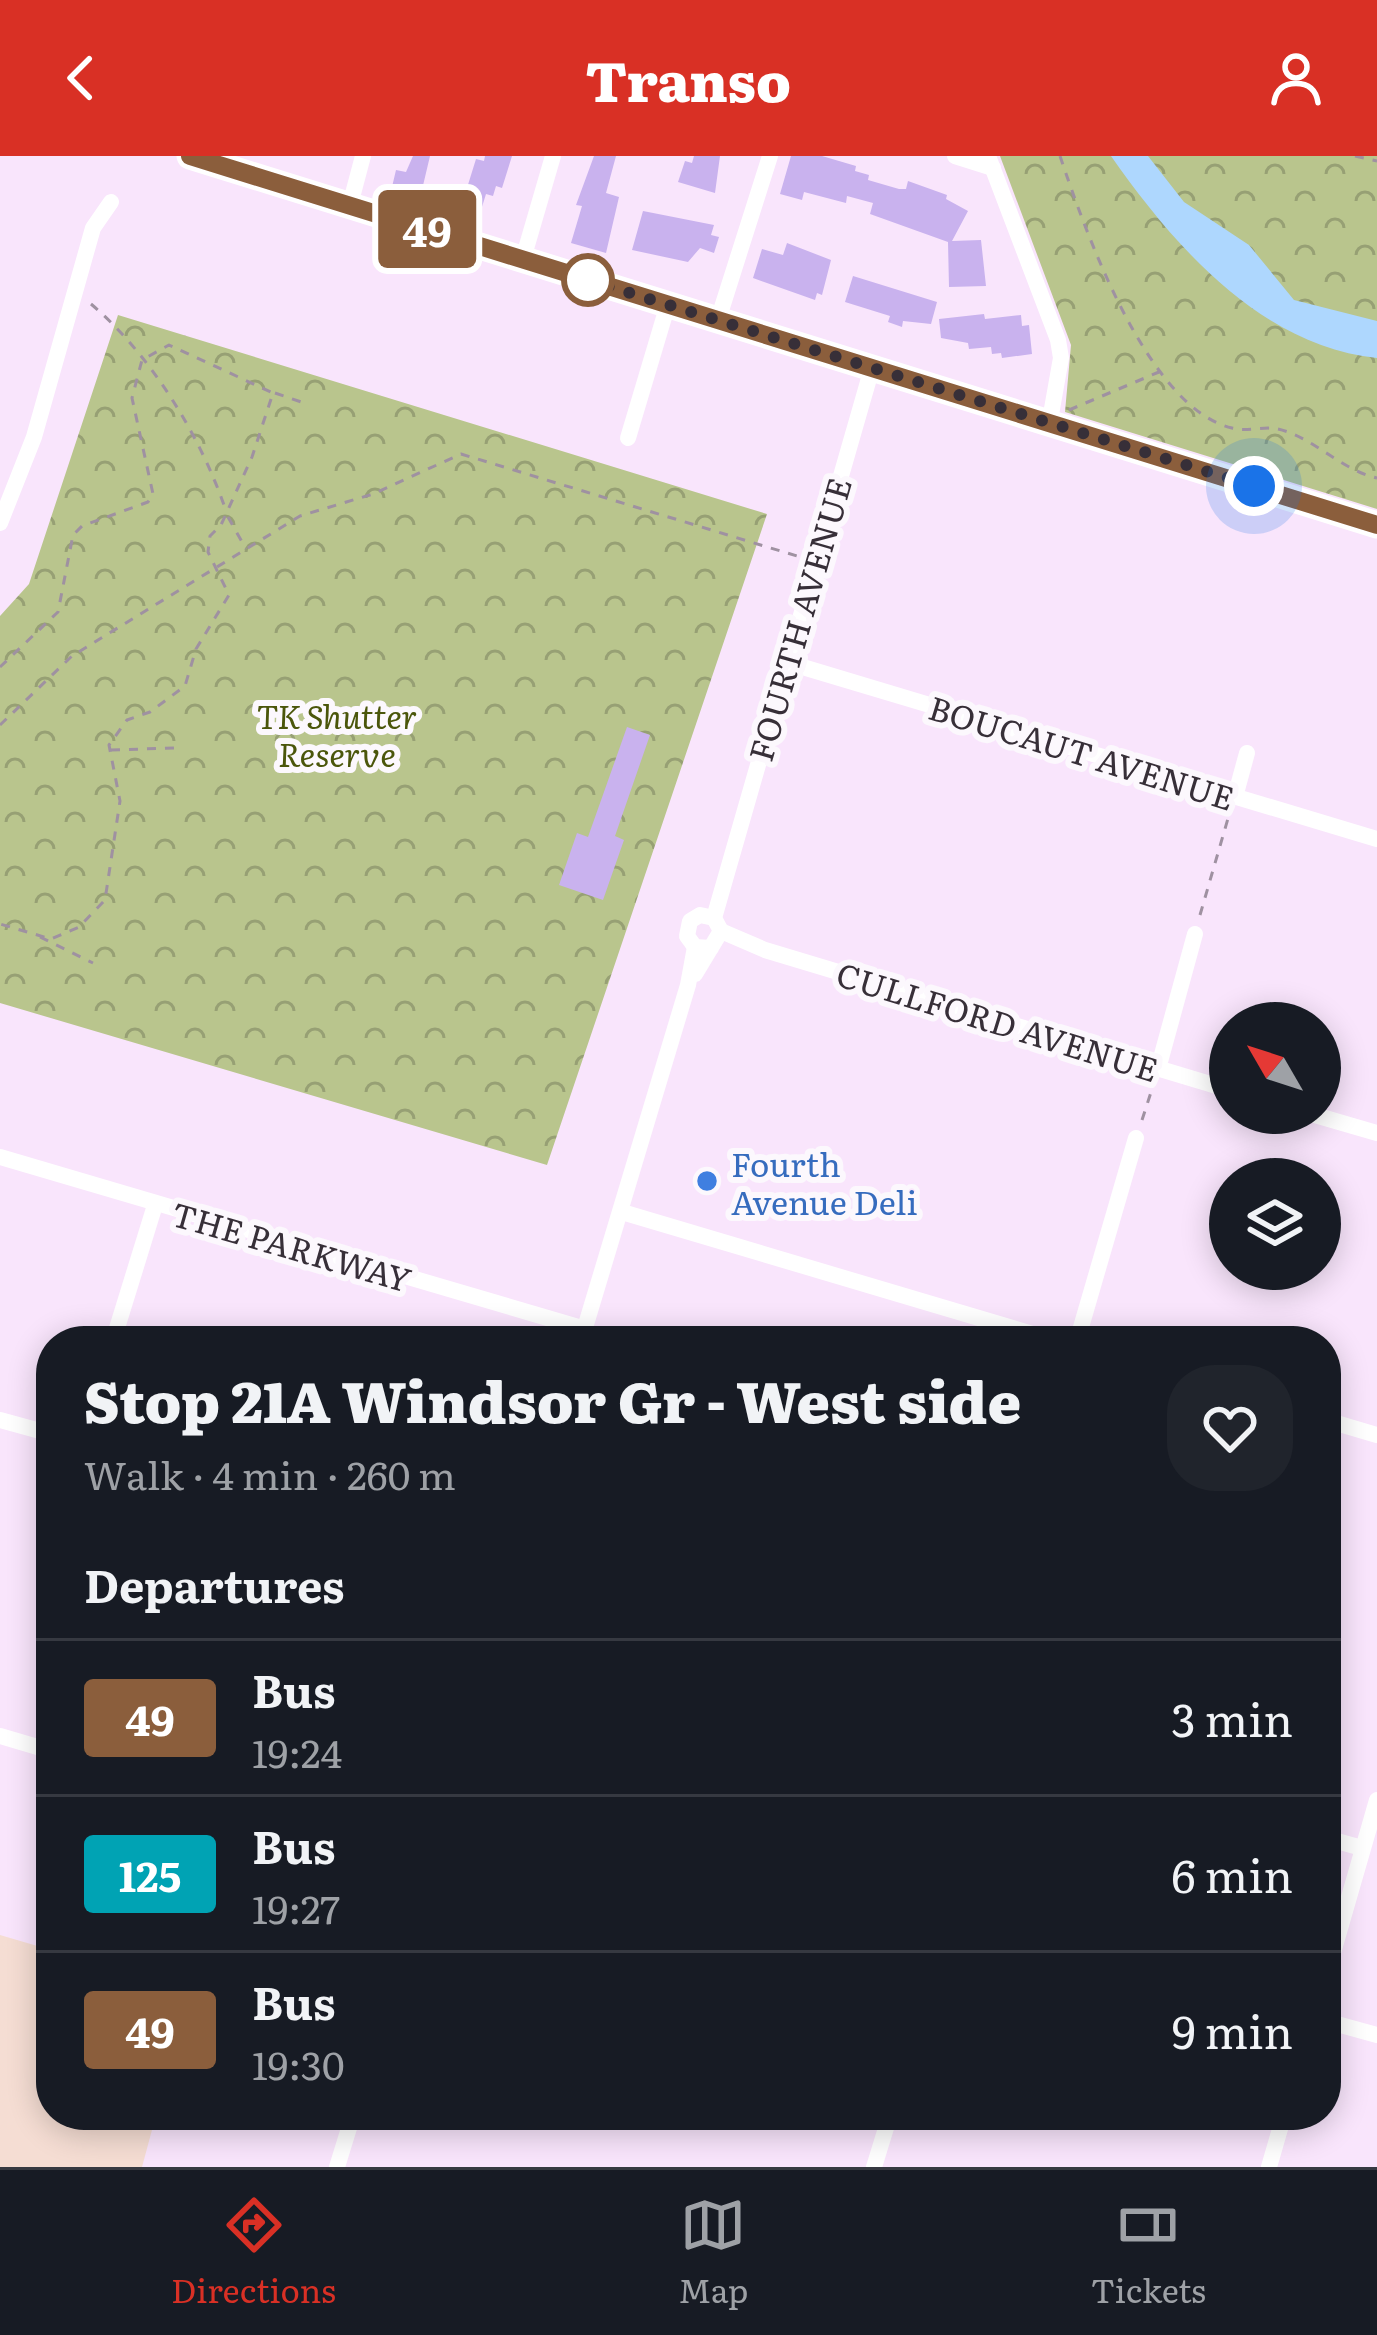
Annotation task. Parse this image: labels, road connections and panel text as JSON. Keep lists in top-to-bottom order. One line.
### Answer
{"streets":{"street":["FOURTH AVENUE","BOUCAUT AVENUE","CULLFORD AVENUE","THE PARKWAY"]},"crossings":[["FOURTH AVENUE","BOUCAUT AVENUE"],["FOURTH AVENUE","CULLFORD AVENUE"]],"parks":["TK Shutter Reserve"],"places":["Fourth Avenue Deli"],"lines":["bus line 49"],"north":"top left","page":{"header":"Transo","on_map":"49","heading":[["Stop 21A Windsor Gr - West side","Walk · 4 min · 260 m"],"Departures"],"list":[{"mark":"49","name":"Bus","note":"19:24","value":"3 min"},{"mark":"125","name":"Bus","note":"19:27","value":"6 min"},{"mark":"49","name":"Bus","note":"19:30","value":"9 min"}],"tabs":["Directions","Map","Tickets"]}}
